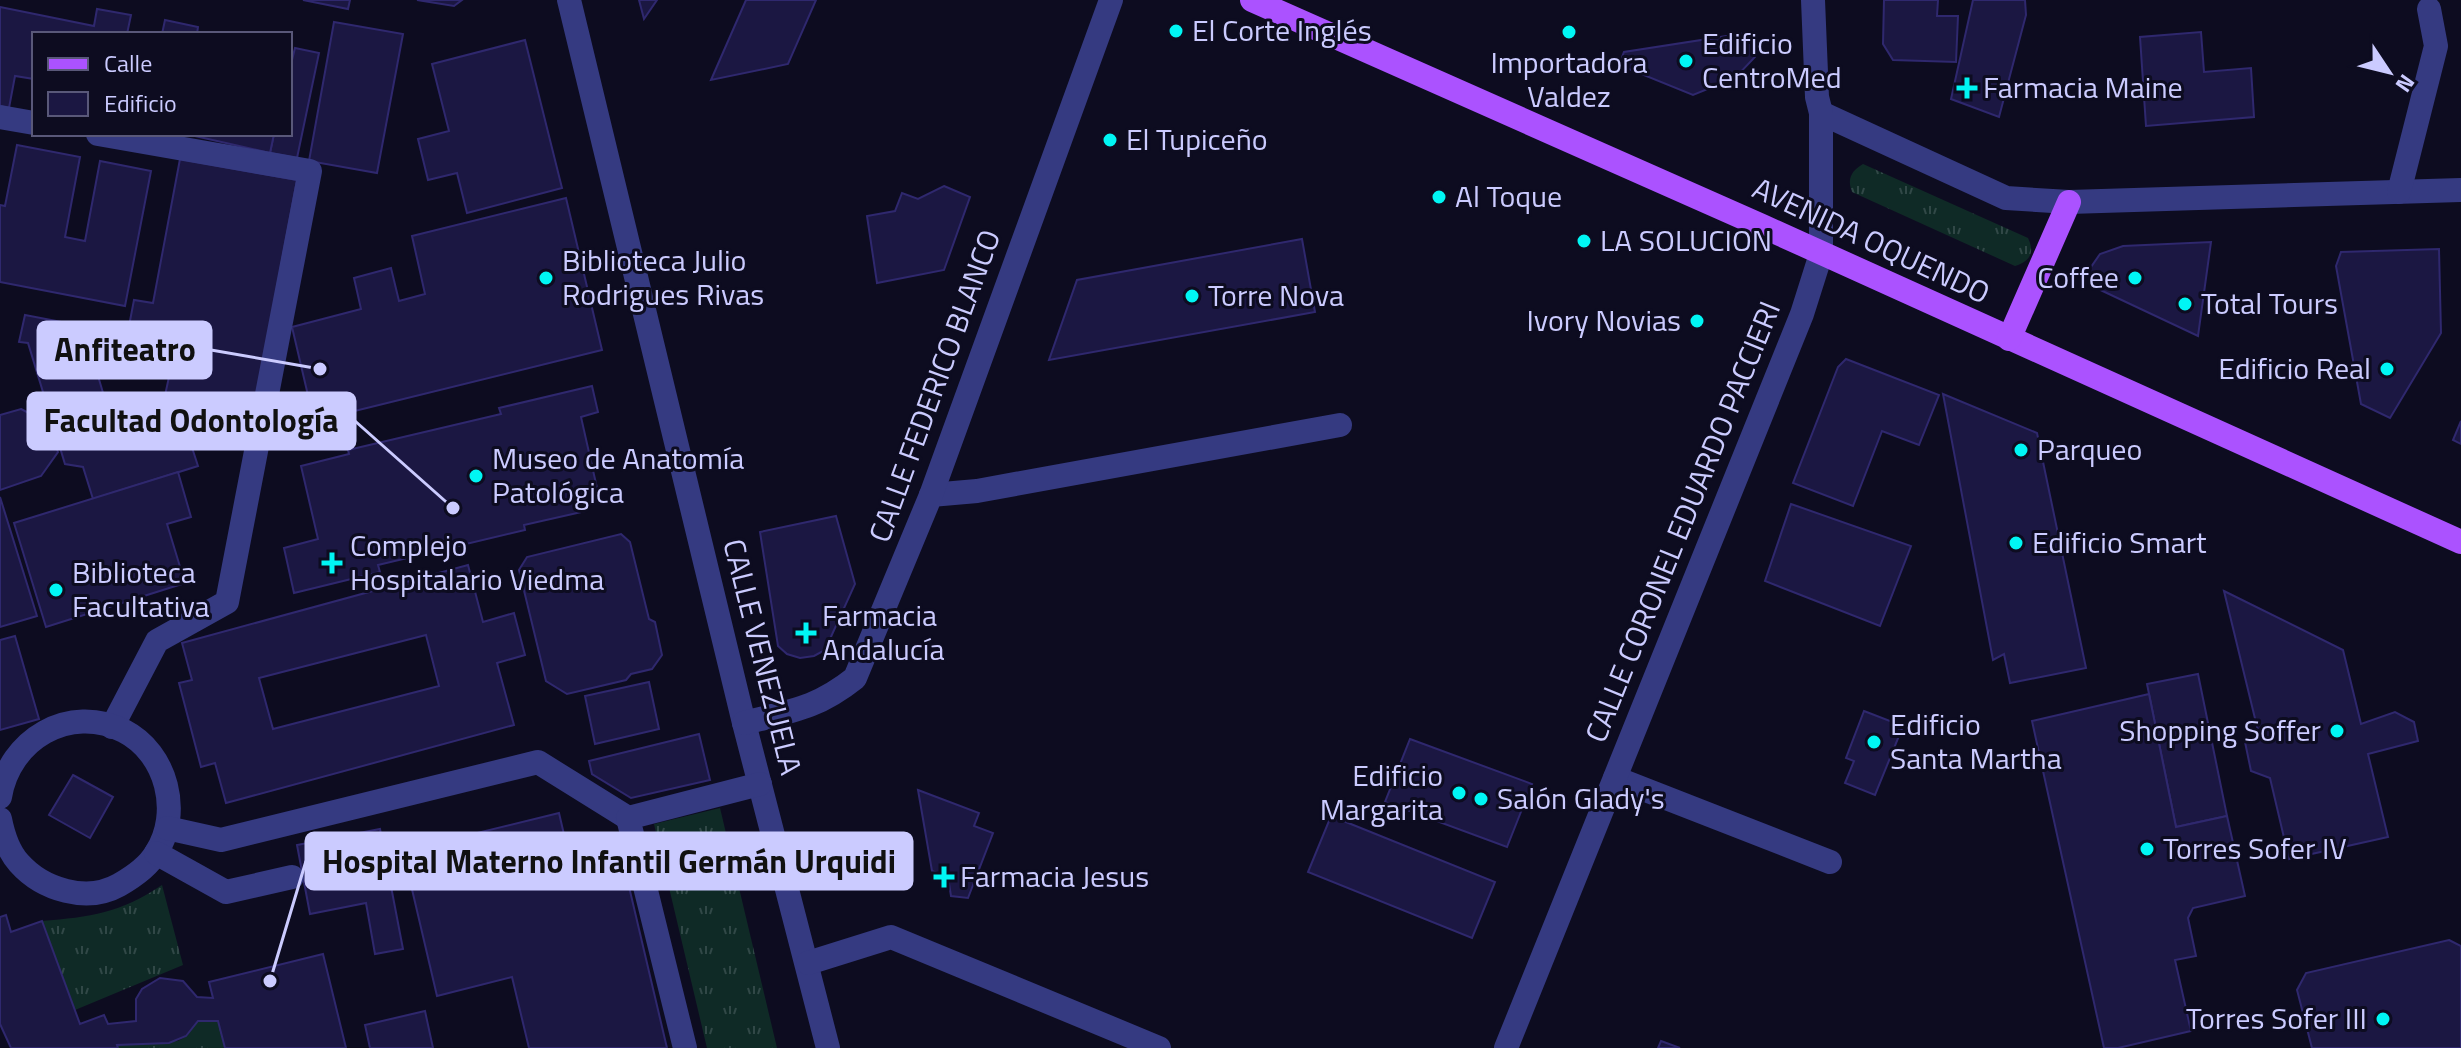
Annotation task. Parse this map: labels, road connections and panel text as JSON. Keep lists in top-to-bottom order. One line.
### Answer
{"streets":{"main road":["AVENIDA OQUENDO"],"street":["CALLE FEDERICO BLANCO","CALLE CORONEL EDUARDO PACCIERI","CALLE VENEZUELA"]},"crossings":[["AVENIDA OQUENDO","CALLE CORONEL EDUARDO PACCIERI"],["CALLE FEDERICO BLANCO","CALLE VENEZUELA"]],"places":{"other":["El Corte Inglés","Importadora Valdez","Edificio CentroMed","El Tupiceño","Al Toque","LA SOLUCION","Biblioteca Julio Rodrigues Rivas","Coffee","Torre Nova","Total Tours","Ivory Novias","Anfiteatro","Edificio Real","Parqueo","Museo de Anatomía Patológica","Facultad Odontología","Edificio Smart","Biblioteca Facultativa","Shopping Soffer","Edificio Santa Martha","Edificio Margarita","Salón Glady's","Torres Sofer IV","Hospital Materno Infantil Germán Urquidi","Torres Sofer III"],"health":["Farmacia Maine","Complejo Hospitalario Viedma","Farmacia Andalucía","Farmacia Jesus"]},"legend":["Calle","Edificio"],"north":"bottom right"}
